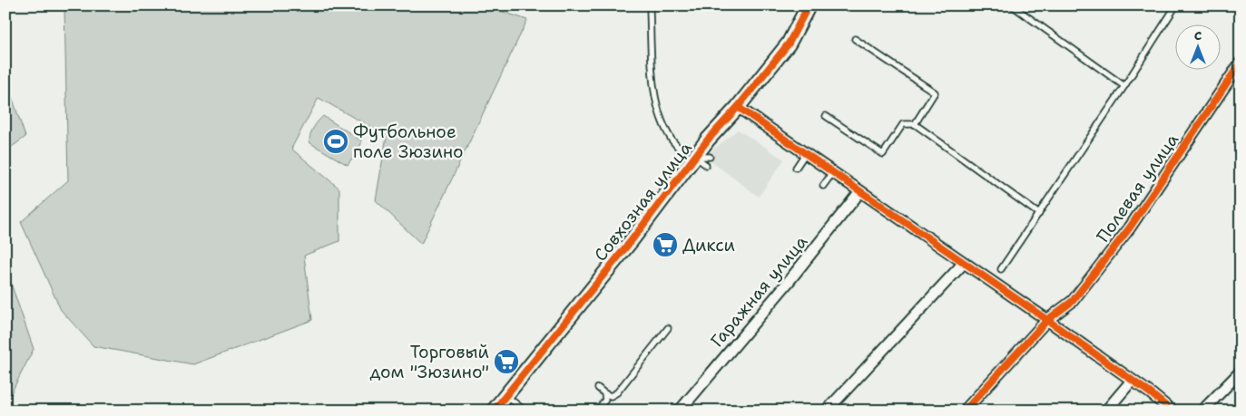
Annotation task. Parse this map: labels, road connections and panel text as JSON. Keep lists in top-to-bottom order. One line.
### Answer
{"streets":{"street":["Полевая улица","Совхозная улица","Гаражная улица"]},"places":{"sports":["Футбольное поле Зюзино"],"supermarket":["Дикси","Торговый дом \"Зюзино\""]},"north":"top"}
